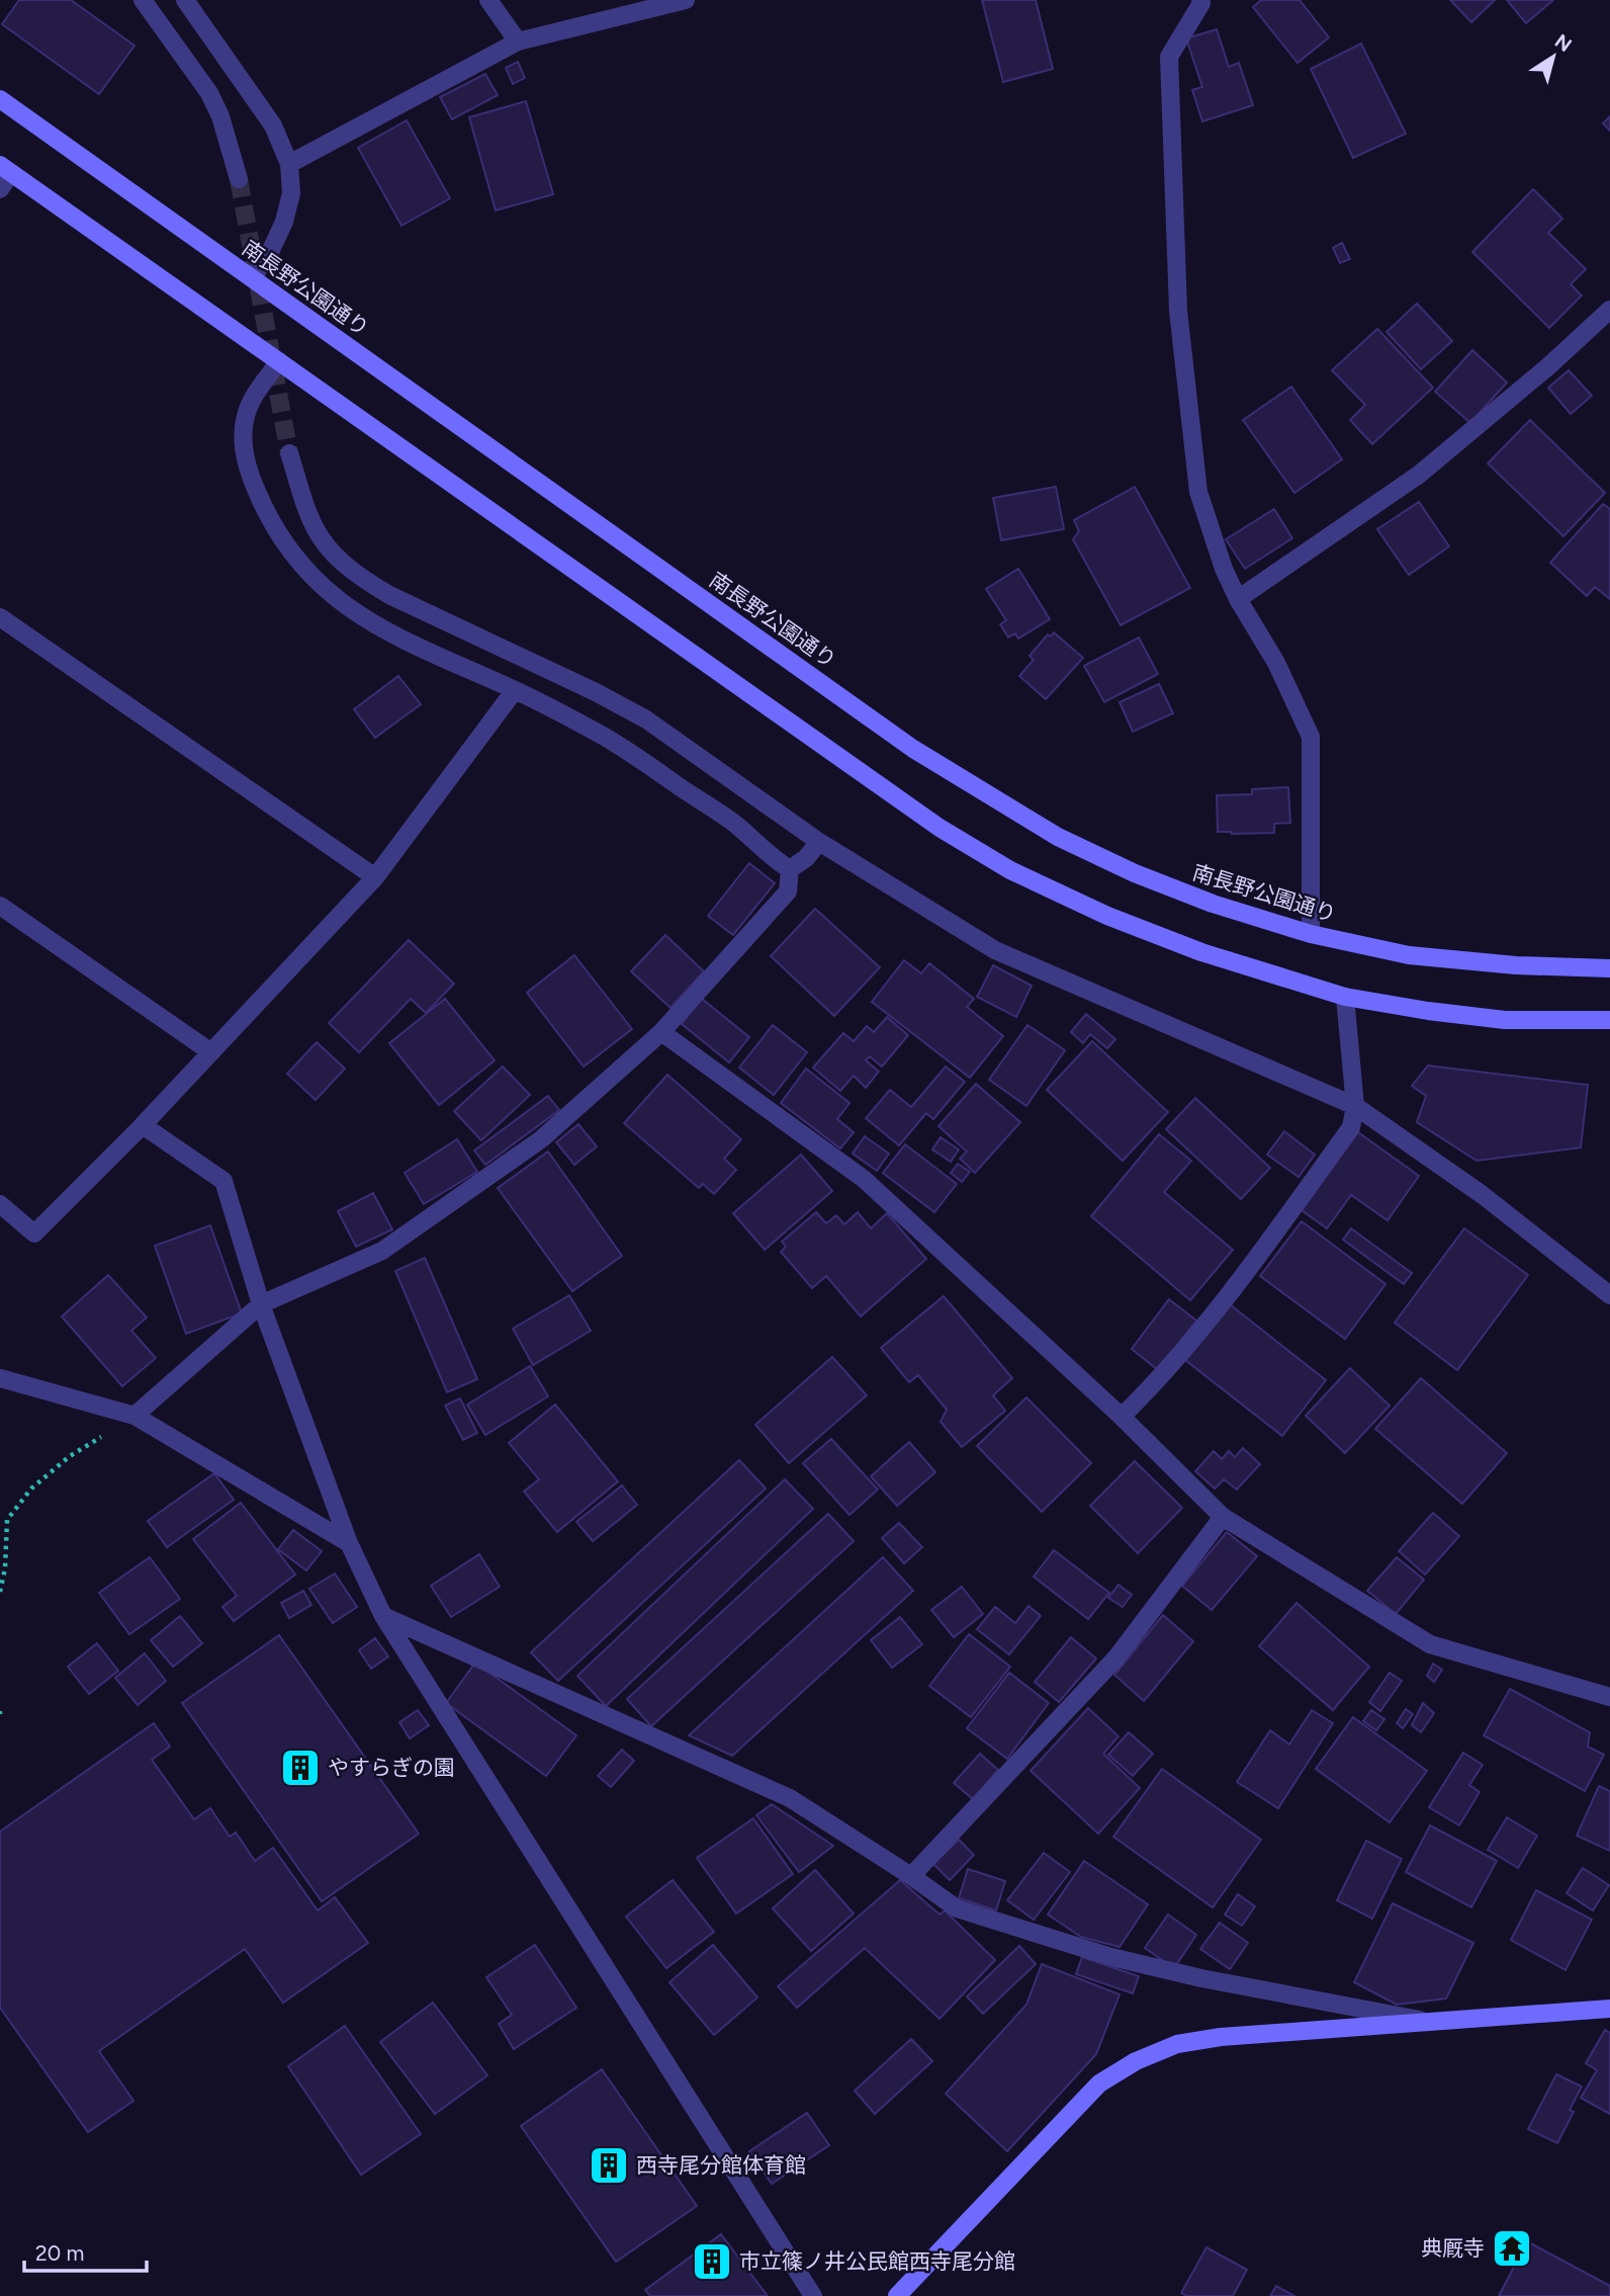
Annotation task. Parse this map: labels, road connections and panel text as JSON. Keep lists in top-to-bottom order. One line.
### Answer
{"streets":{"street":["南長野公園通り"]},"places":{"building":["やすらぎの園","西寺尾分館体育館","市立篠ノ井公民館西寺尾分館"],"temple":["典厩寺"]},"scale_bar":"20 m","north":"top right"}
